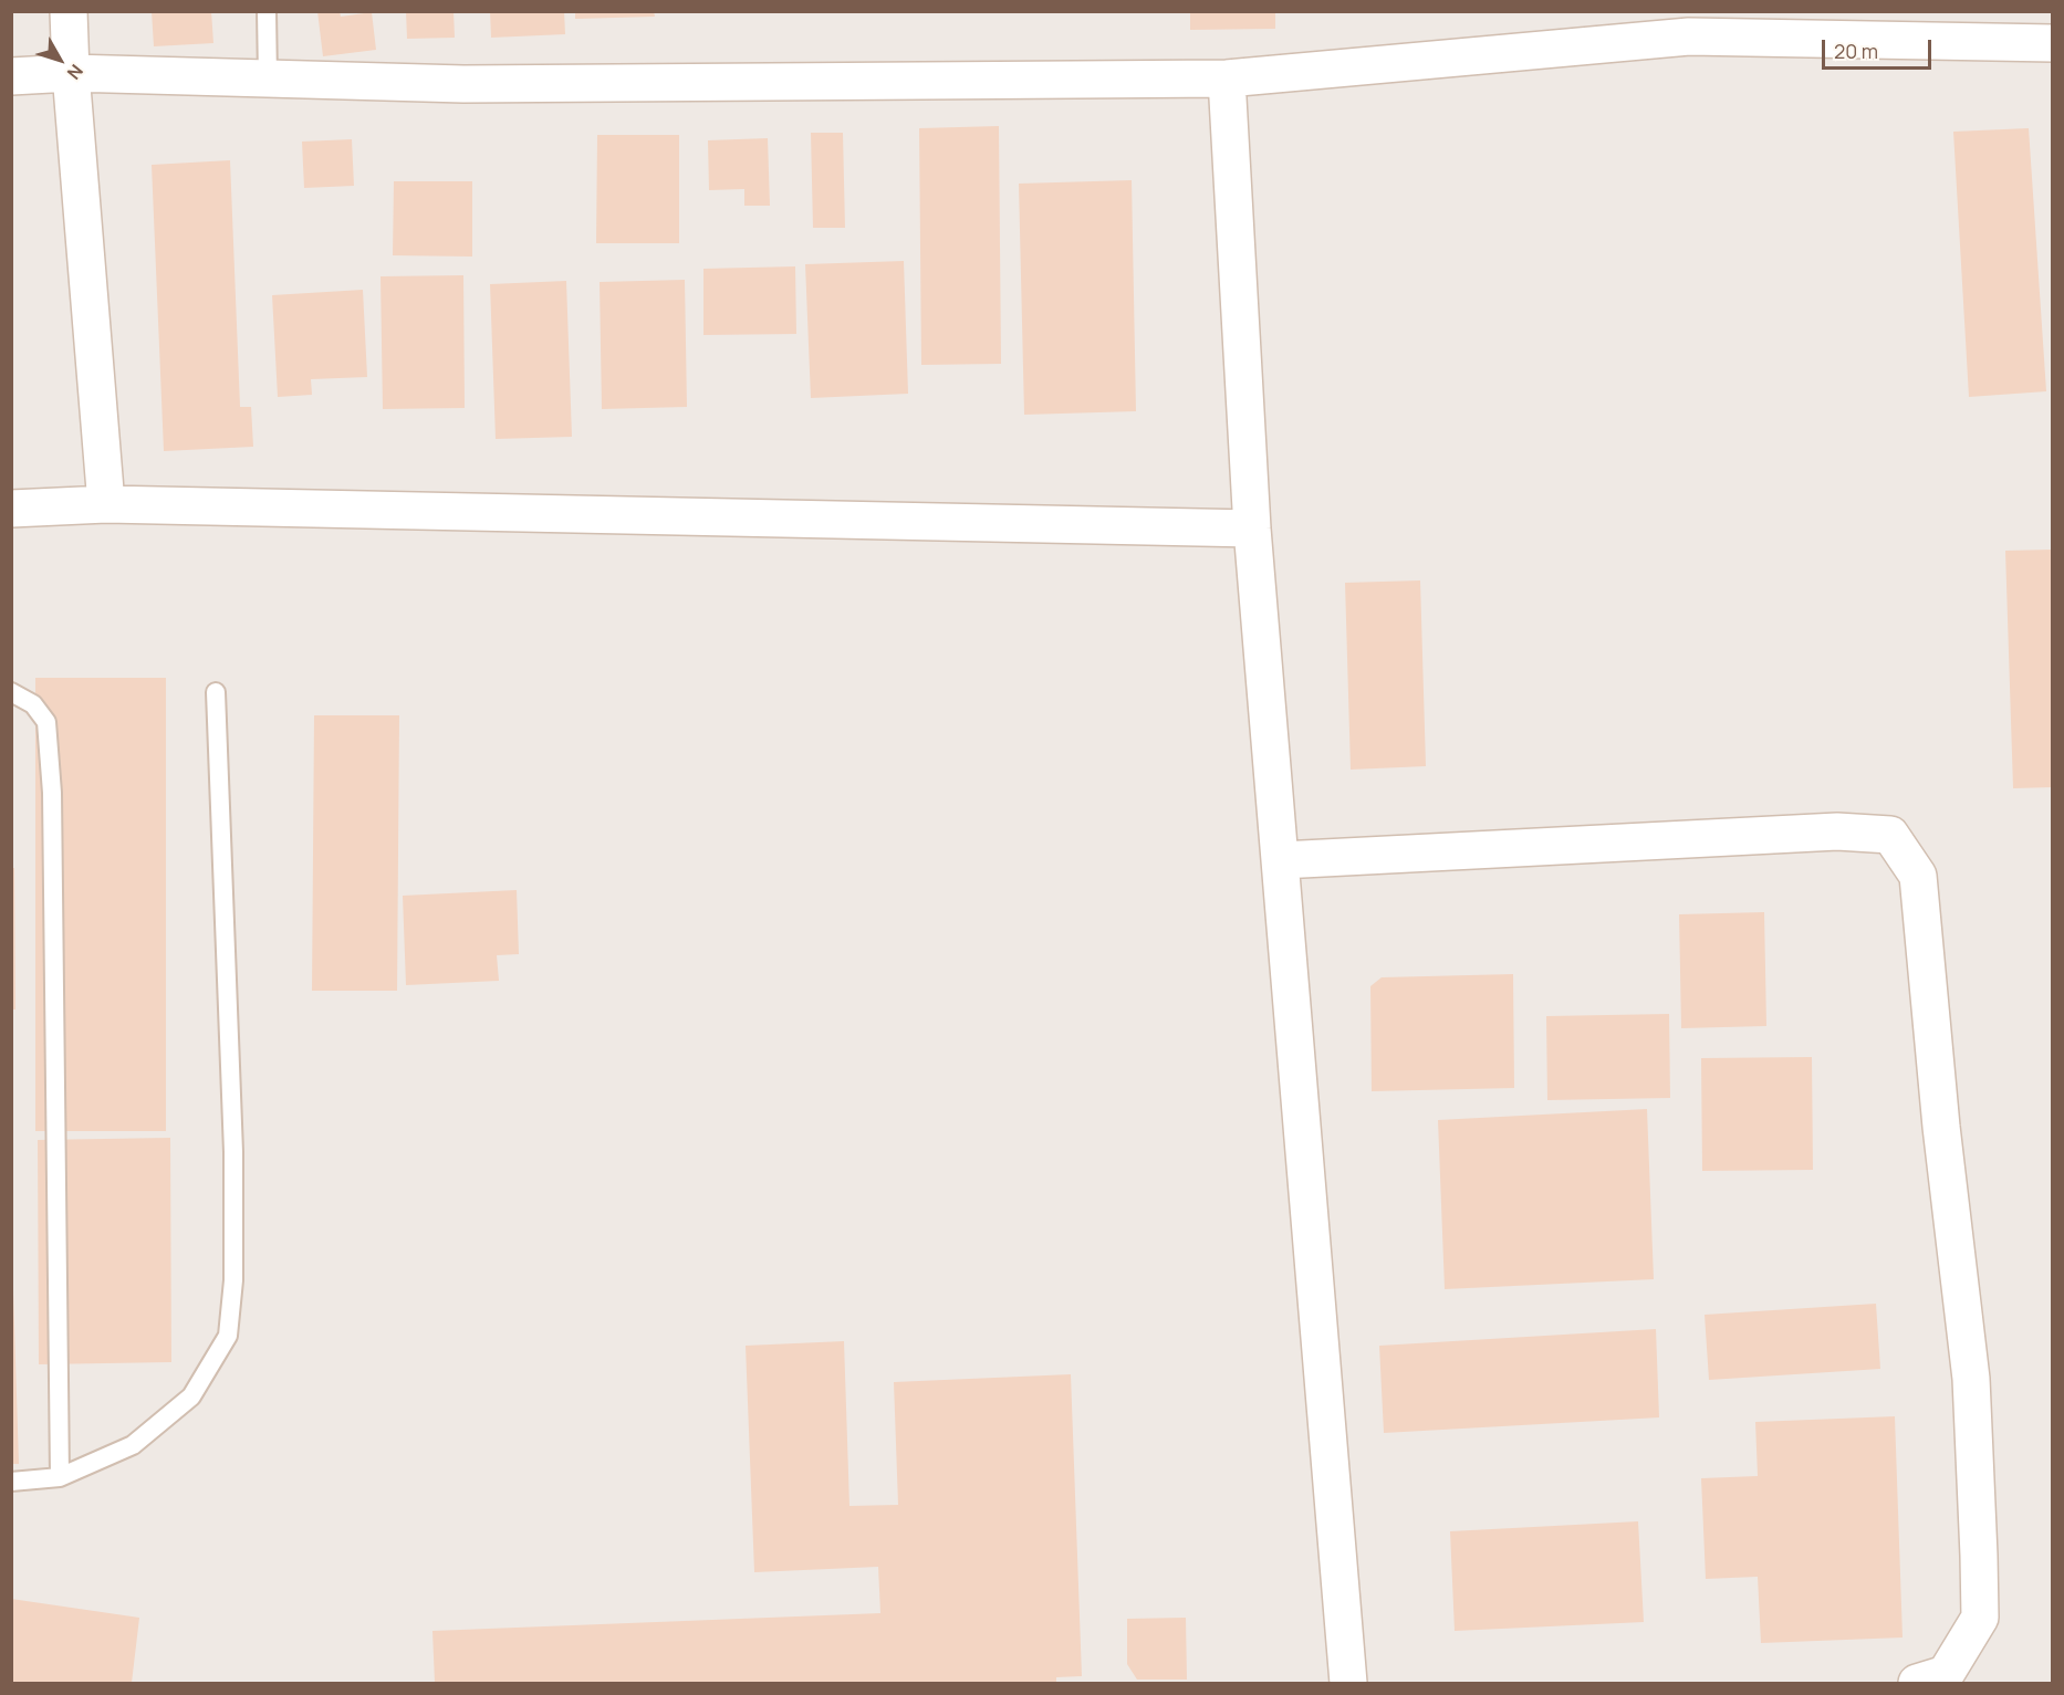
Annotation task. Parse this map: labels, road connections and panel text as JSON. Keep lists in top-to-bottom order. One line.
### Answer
{"scale_bar":"20 m","north":"bottom right"}
